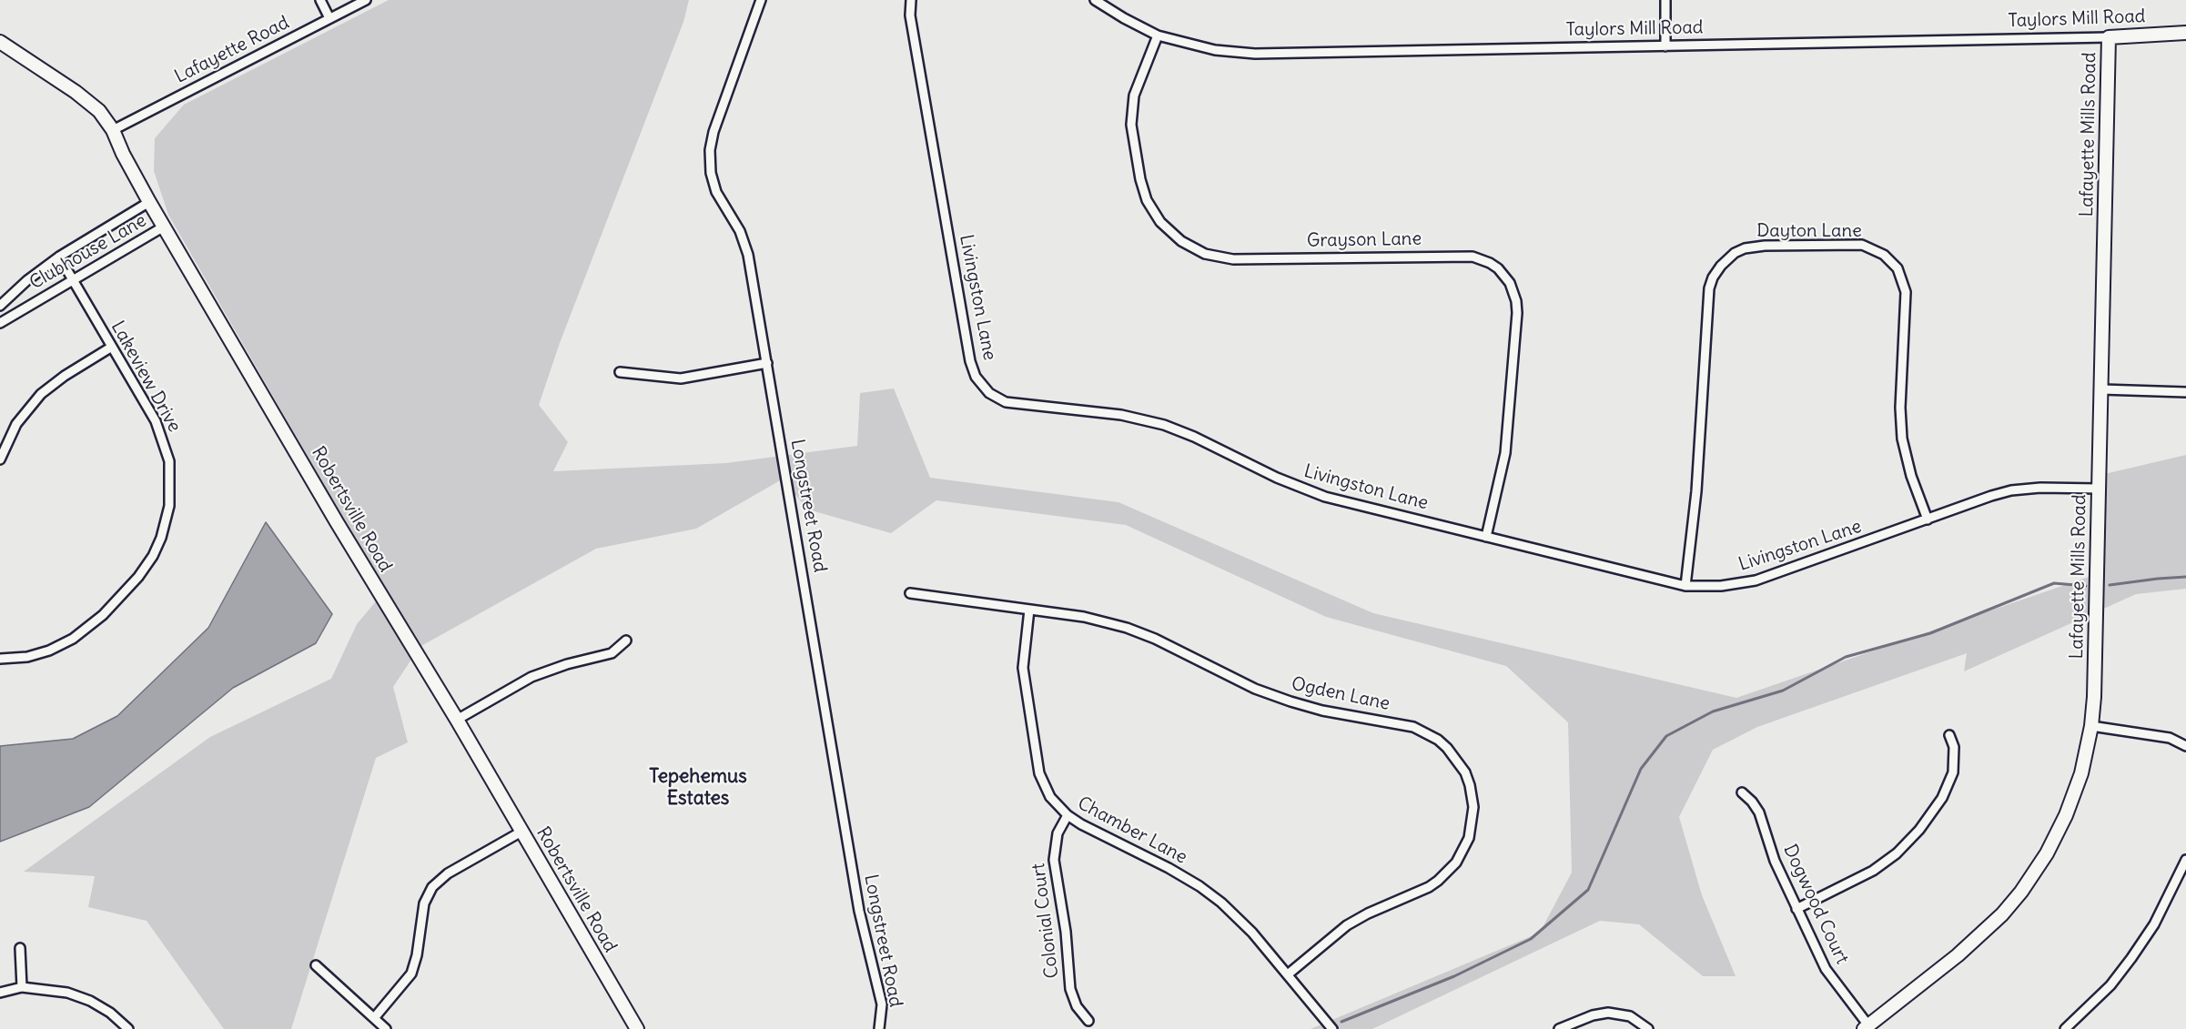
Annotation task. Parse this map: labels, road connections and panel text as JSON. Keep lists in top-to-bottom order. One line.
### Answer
{"streets":{"street":["Taylors Mill Road","Lafayette Road","Lafayette Mills Road","Dayton Lane","Grayson Lane","Clubhouse Lane","Livingston Lane","Lakeview Drive","Longstreet Road","Robertsville Road","Ogden Lane","Chamber Lane","Dogwood Court","Colonial Court"]},"crossings":[["Taylors Mill Road","Lafayette Mills Road"],["Taylors Mill Road","Grayson Lane"],["Lafayette Road","Robertsville Road"],["Lafayette Mills Road","Livingston Lane"],["Lafayette Mills Road","Dogwood Court"],["Dayton Lane","Livingston Lane"],["Grayson Lane","Livingston Lane"],["Clubhouse Lane","Lakeview Drive"],["Clubhouse Lane","Robertsville Road"],["Ogden Lane","Chamber Lane"],["Chamber Lane","Colonial Court"]],"districts":["Tepehemus Estates"]}
